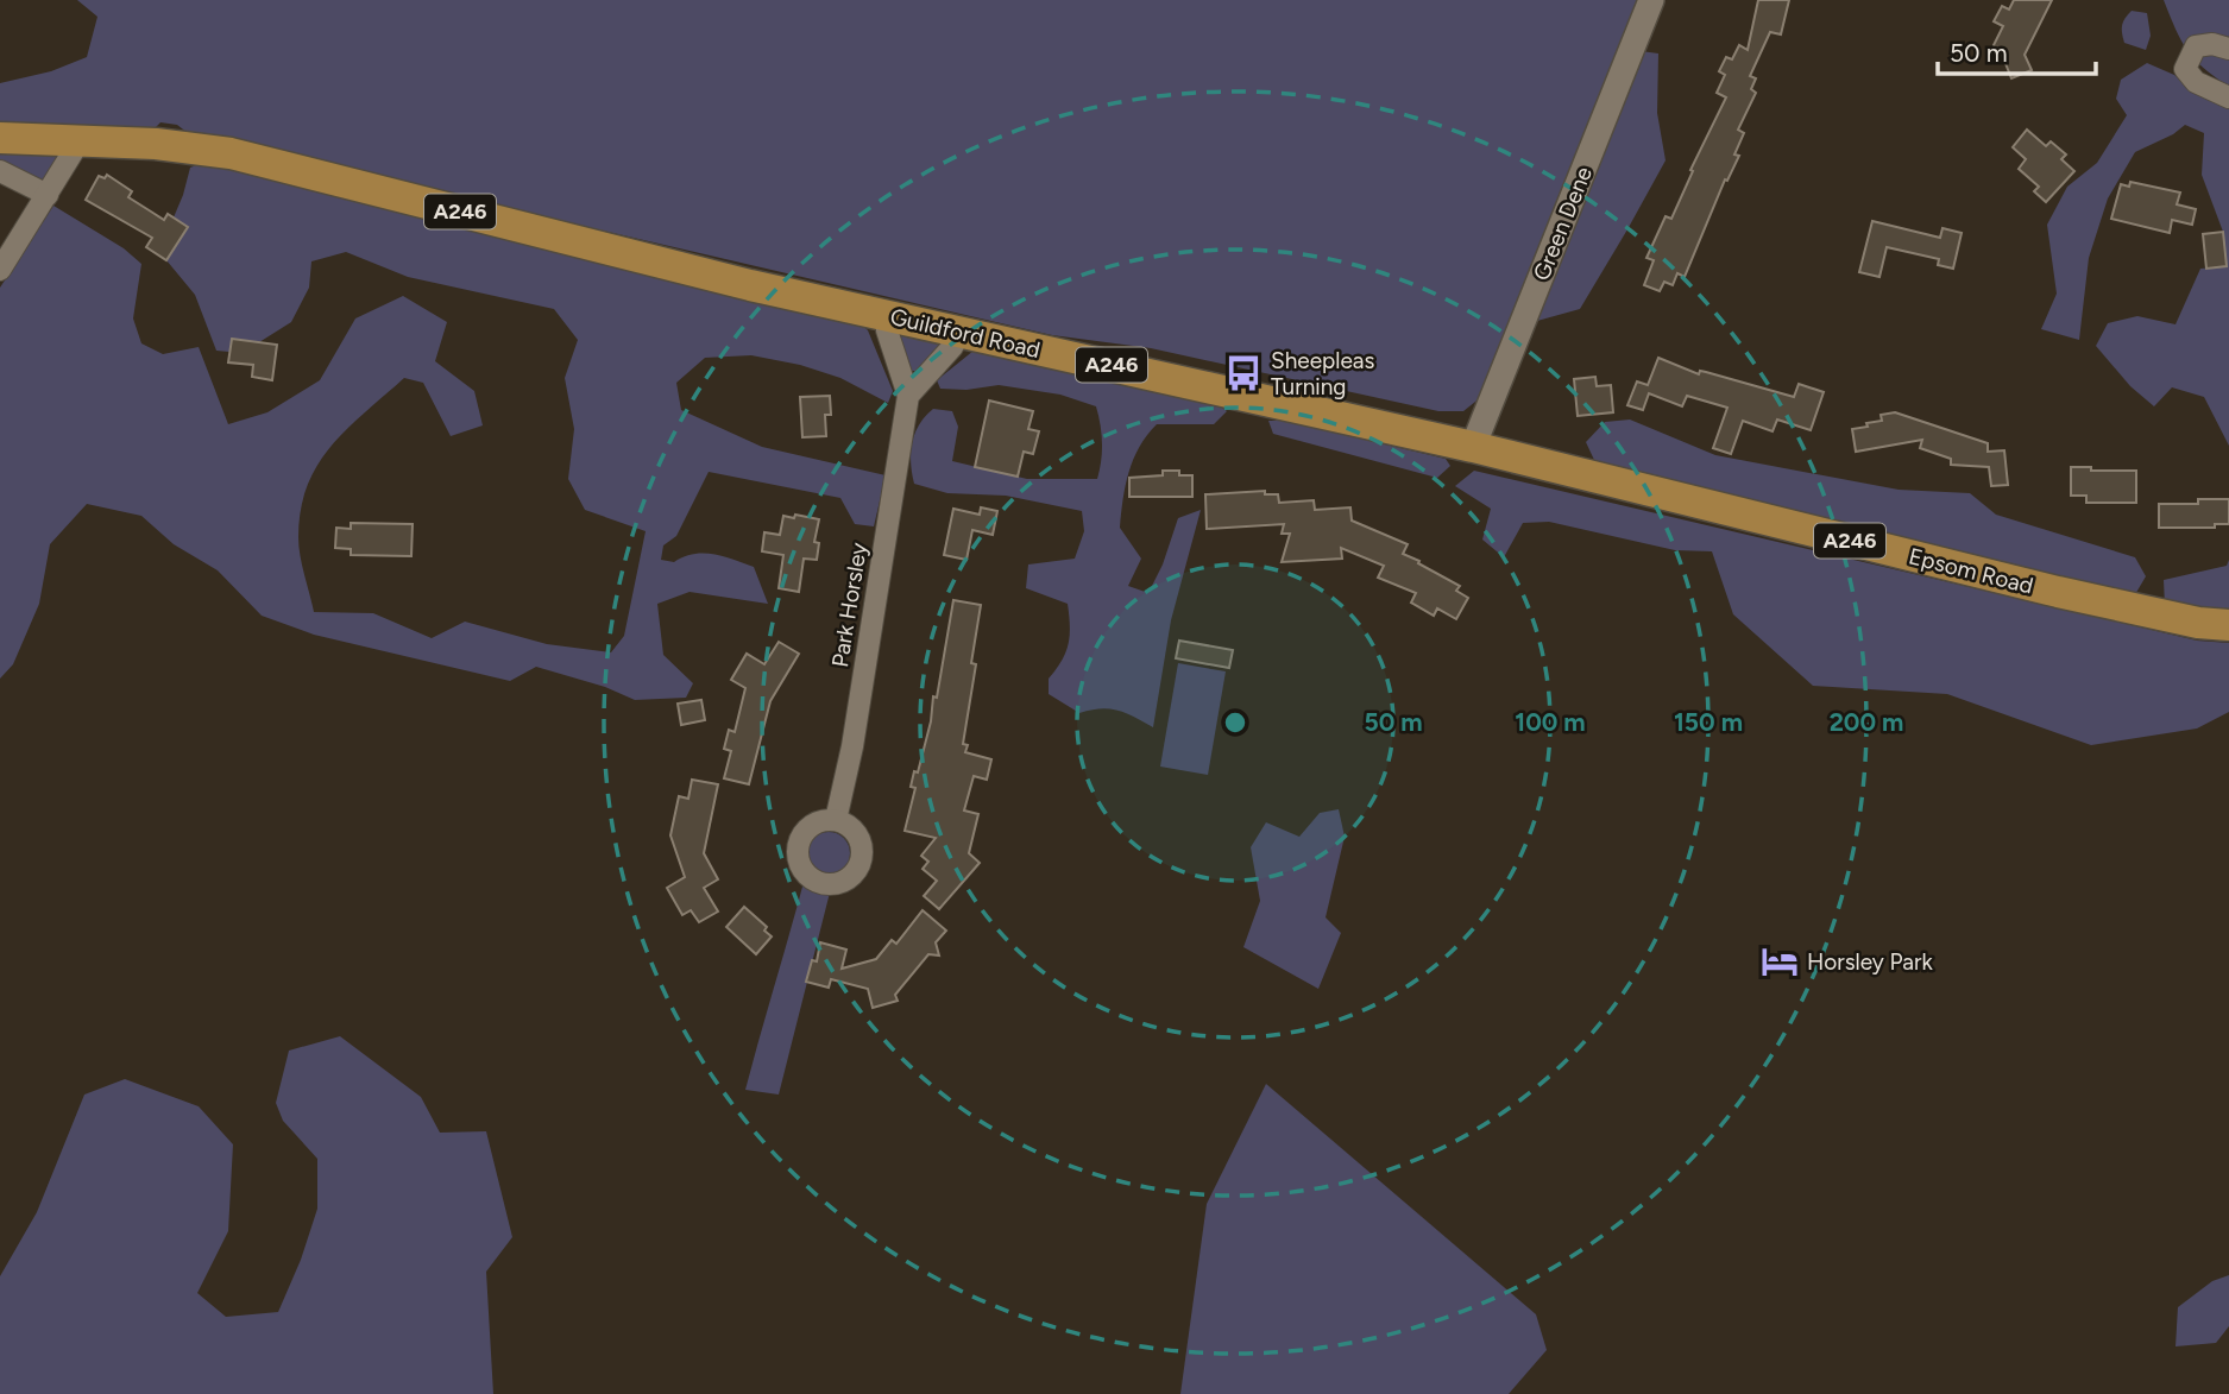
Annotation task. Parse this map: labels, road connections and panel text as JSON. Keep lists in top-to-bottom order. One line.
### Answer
{"streets":{"main road":["A246","Guildford Road","Epsom Road"],"street":["Green Dene","Park Horsley"]},"crossings":[["A246","Guildford Road"],["Green Dene","Guildford Road"],["Green Dene","Epsom Road"],["Guildford Road","Epsom Road"],["Guildford Road","Park Horsley"]],"places":{"bus stop":["Sheepleas Turning"],"hotel":["Horsley Park"]},"scale_bar":"50 m","rings":["50 m","100 m","150 m","200 m"]}
